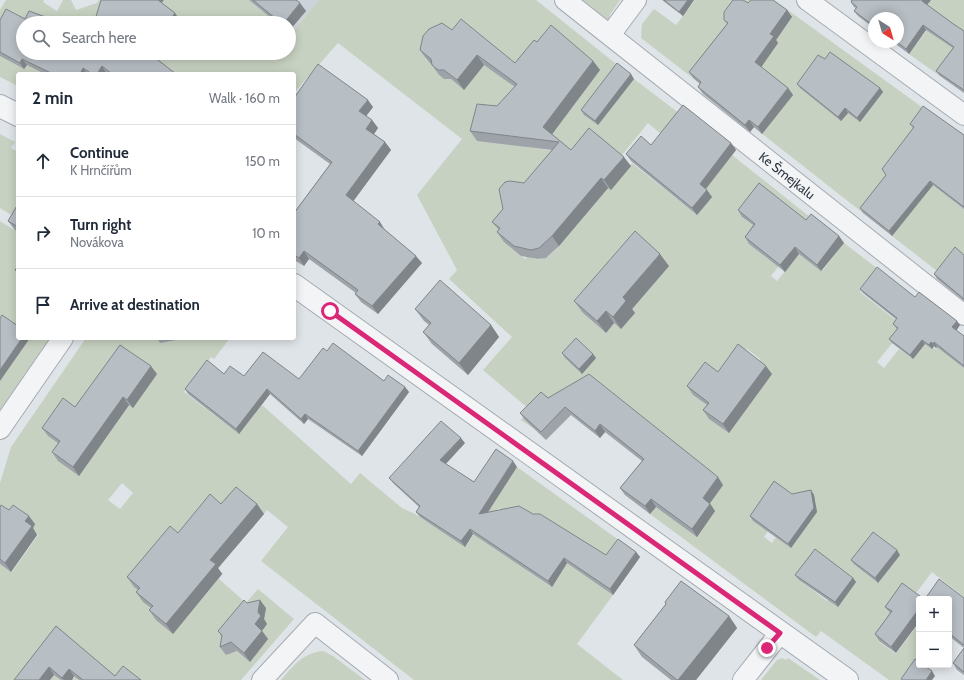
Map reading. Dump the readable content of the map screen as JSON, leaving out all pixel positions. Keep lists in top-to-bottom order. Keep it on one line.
{"streets":{"street":["Ke Šmejkalu"]},"north":"bottom right","page":{"search":"Search here","heading":["2 min","Walk · 160 m"],"list":[["Continue","K Hrnčířům","150 m"],["Turn right","Novákova","10 m"],"Arrive at destination"],"map_buttons":["+","−"]}}
